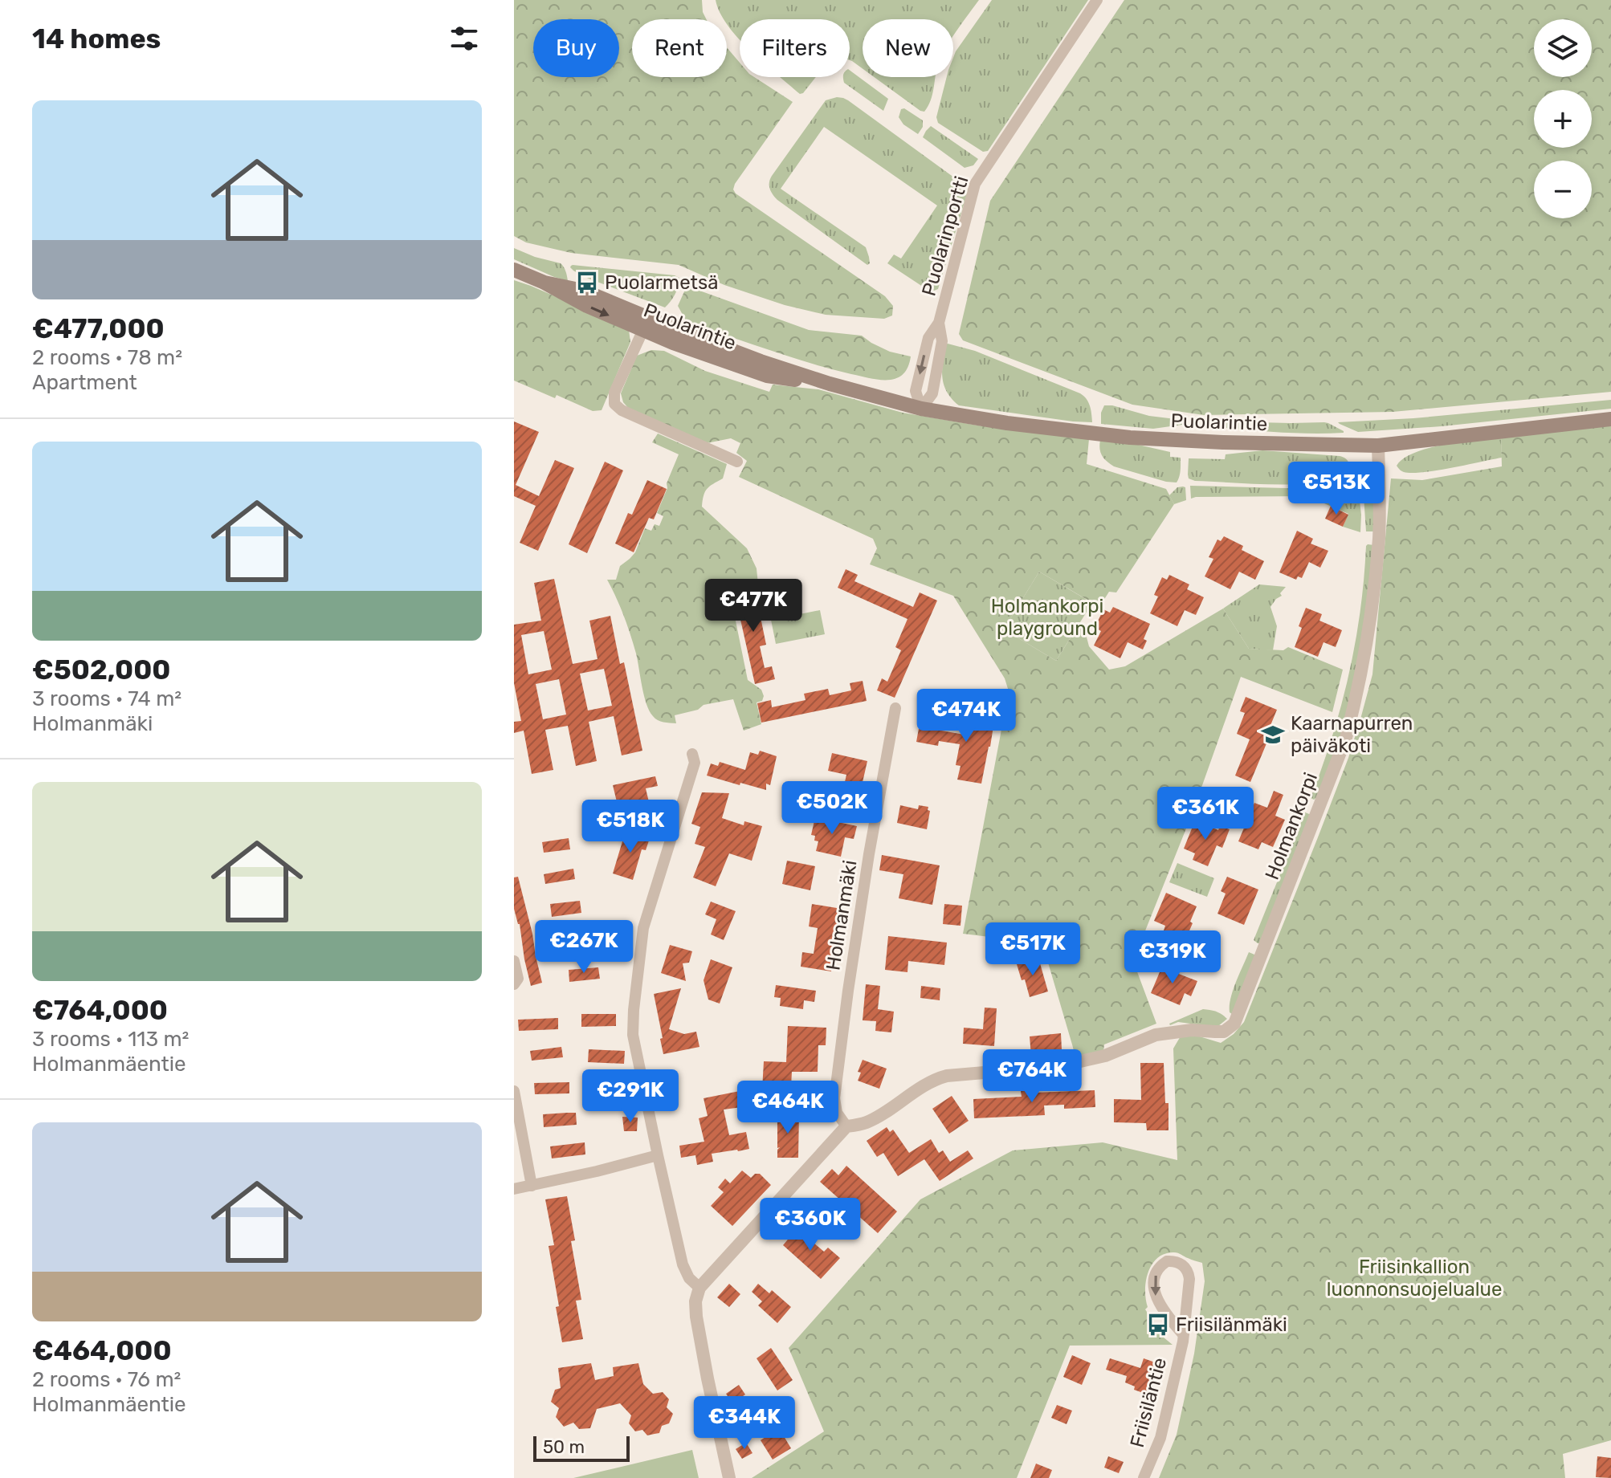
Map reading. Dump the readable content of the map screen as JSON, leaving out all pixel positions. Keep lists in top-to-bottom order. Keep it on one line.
{"streets":{"main road":["Puolarintie"],"street":["Puolarinportti","Holmankorpi","Holmanmäki","Friisiläntie"]},"crossings":[["Puolarinportti","Puolarintie"],["Puolarintie","Holmankorpi"],["Holmankorpi","Holmanmäki"]],"parks":["Holmankorpi playground","Friisinkallion luonnonsuojelualue"],"places":{"bus stop":["Puolarmetsä","Friisilänmäki"],"school or university":["Kaarnapurren päiväkoti"]},"scale_bar":"50 m","page":{"heading":"14 homes","map_buttons":["+","−"],"chip":["Buy","Rent","Filters","New"],"list":[{"name":"€477,000","note":"2 rooms · 78 m² · Apartment"},{"name":"€502,000","note":"3 rooms · 74 m² · Holmanmäki"},{"name":"€764,000","note":"3 rooms · 113 m² · Holmanmäentie"},{"name":"€464,000","note":"2 rooms · 76 m² · Holmanmäentie"}],"price":["€513K","€477K","€474K","€502K","€361K","€518K","€267K","€517K","€319K","€764K","€291K","€464K","€360K","€344K"],"scale":"50 m"}}
